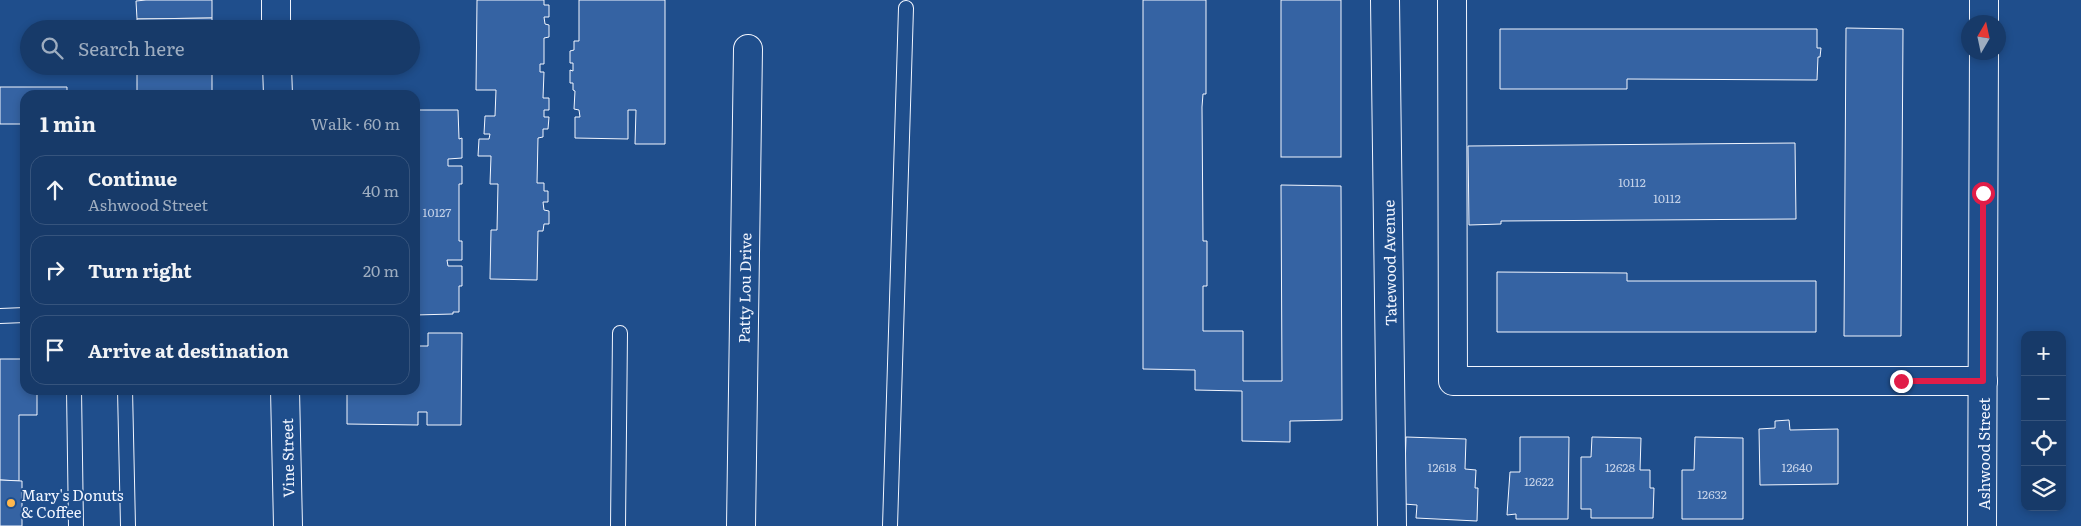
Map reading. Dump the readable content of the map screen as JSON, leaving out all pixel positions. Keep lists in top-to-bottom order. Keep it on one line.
{"streets":{"street":["Tatewood Avenue","Patty Lou Drive","Ashwood Street","Vine Street"]},"places":["Mary's Donuts & Coffee"],"house_numbers":["10112","10112","10127","12618","12628","12640","12622","12632"],"north":"top","page":{"search":"Search here","heading":["1 min","Walk · 60 m"],"list":[["Continue","Ashwood Street","40 m"],["Turn right","20 m"],"Arrive at destination"],"map_buttons":["+","−"]}}
